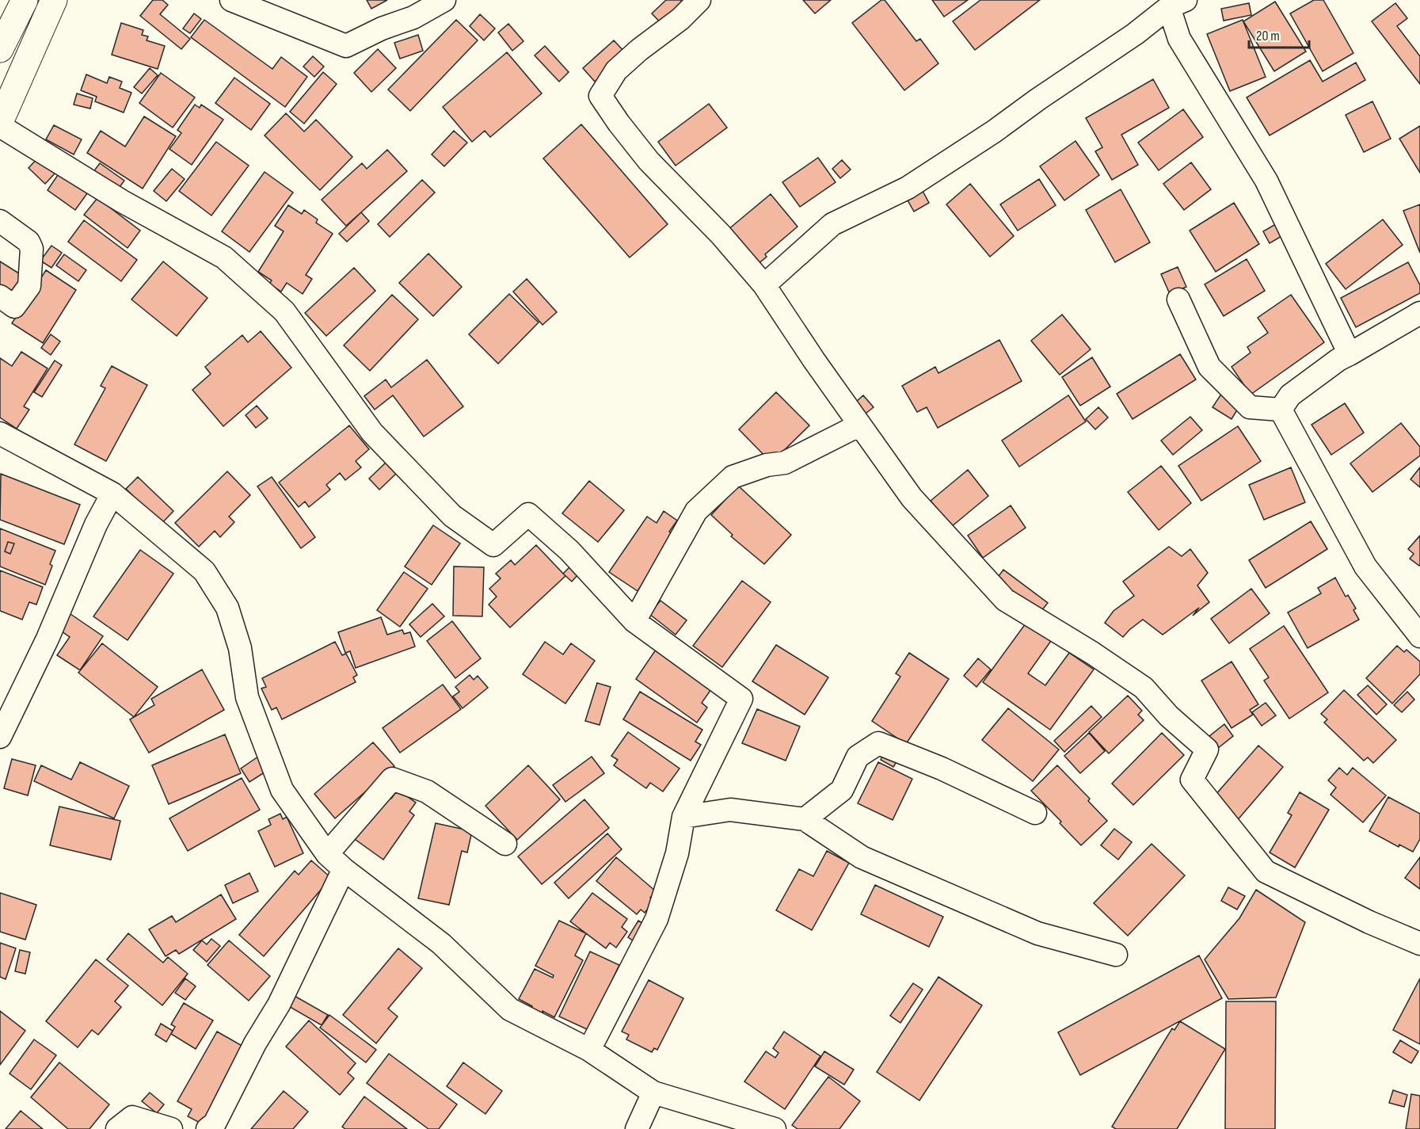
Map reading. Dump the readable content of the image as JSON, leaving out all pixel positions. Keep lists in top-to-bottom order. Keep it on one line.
{"scale_bar":"20 m"}
